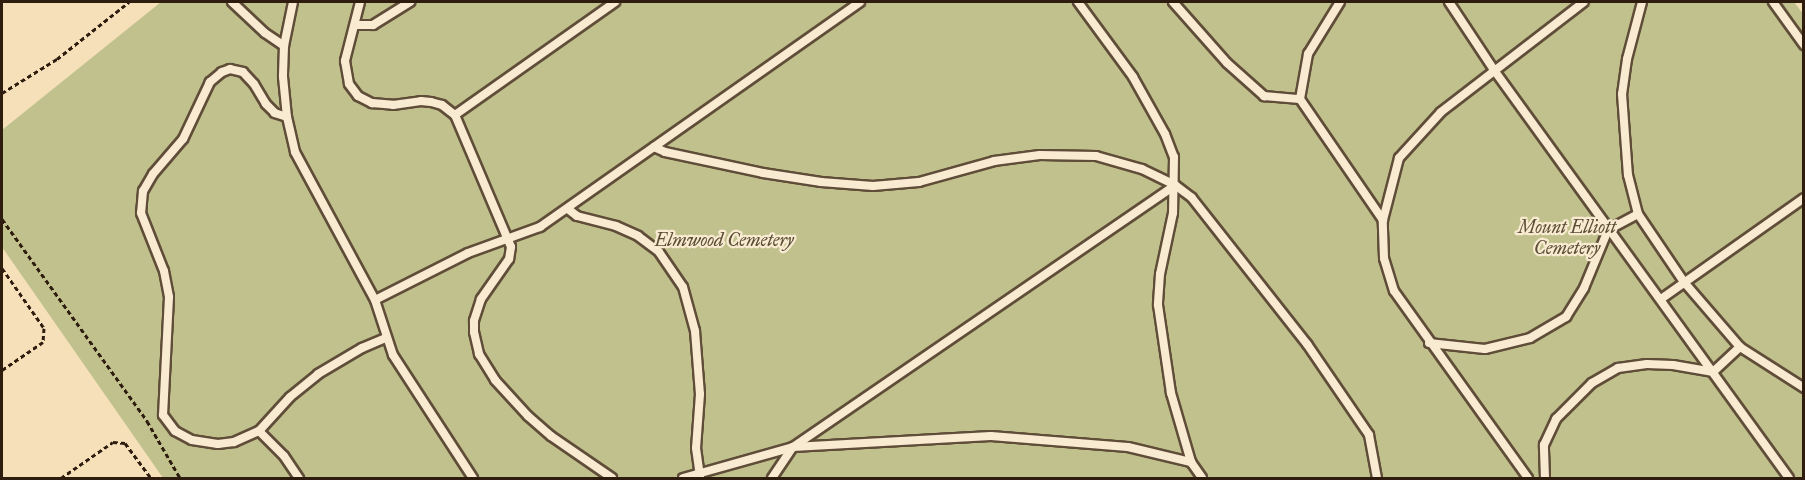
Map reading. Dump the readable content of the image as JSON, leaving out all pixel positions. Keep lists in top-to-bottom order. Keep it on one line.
{"parks":["Mount Elliott Cemetery","Elmwood Cemetery"]}
